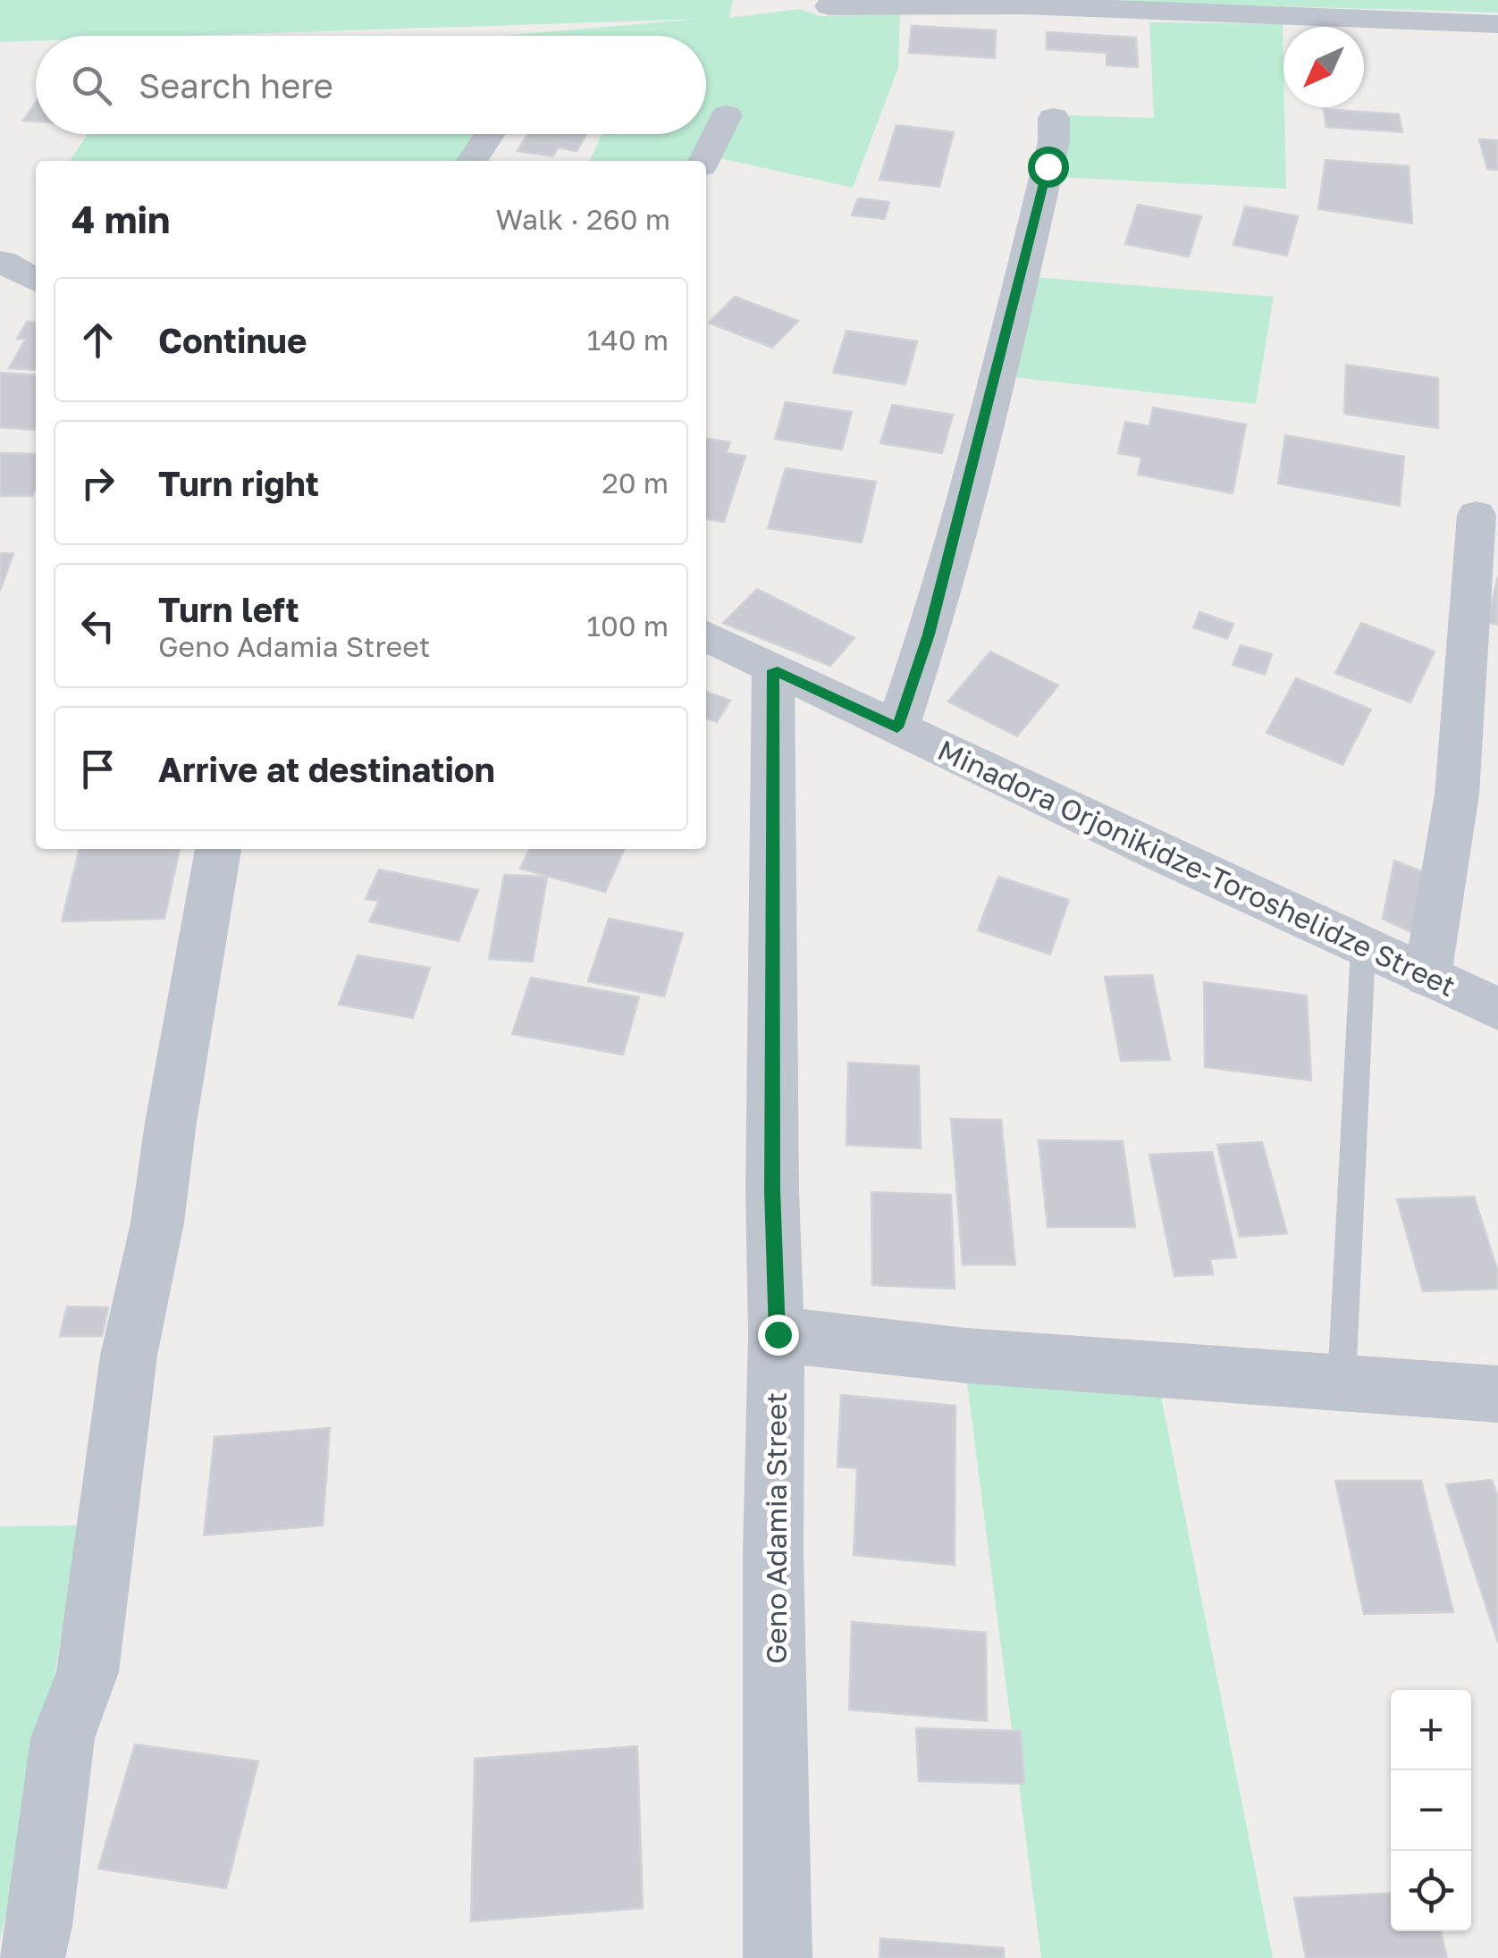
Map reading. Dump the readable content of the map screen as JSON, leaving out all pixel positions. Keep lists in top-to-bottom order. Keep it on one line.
{"streets":{"street":["Minadora Orjonikidze-Toroshelidze Street","Geno Adamia Street"]},"crossings":[["Minadora Orjonikidze-Toroshelidze Street","Geno Adamia Street"]],"north":"bottom left","page":{"search":"Search here","heading":["4 min","Walk · 260 m"],"list":[["Continue","140 m"],["Turn right","20 m"],["Turn left","Geno Adamia Street","100 m"],"Arrive at destination"],"map_buttons":["+","−"]}}
